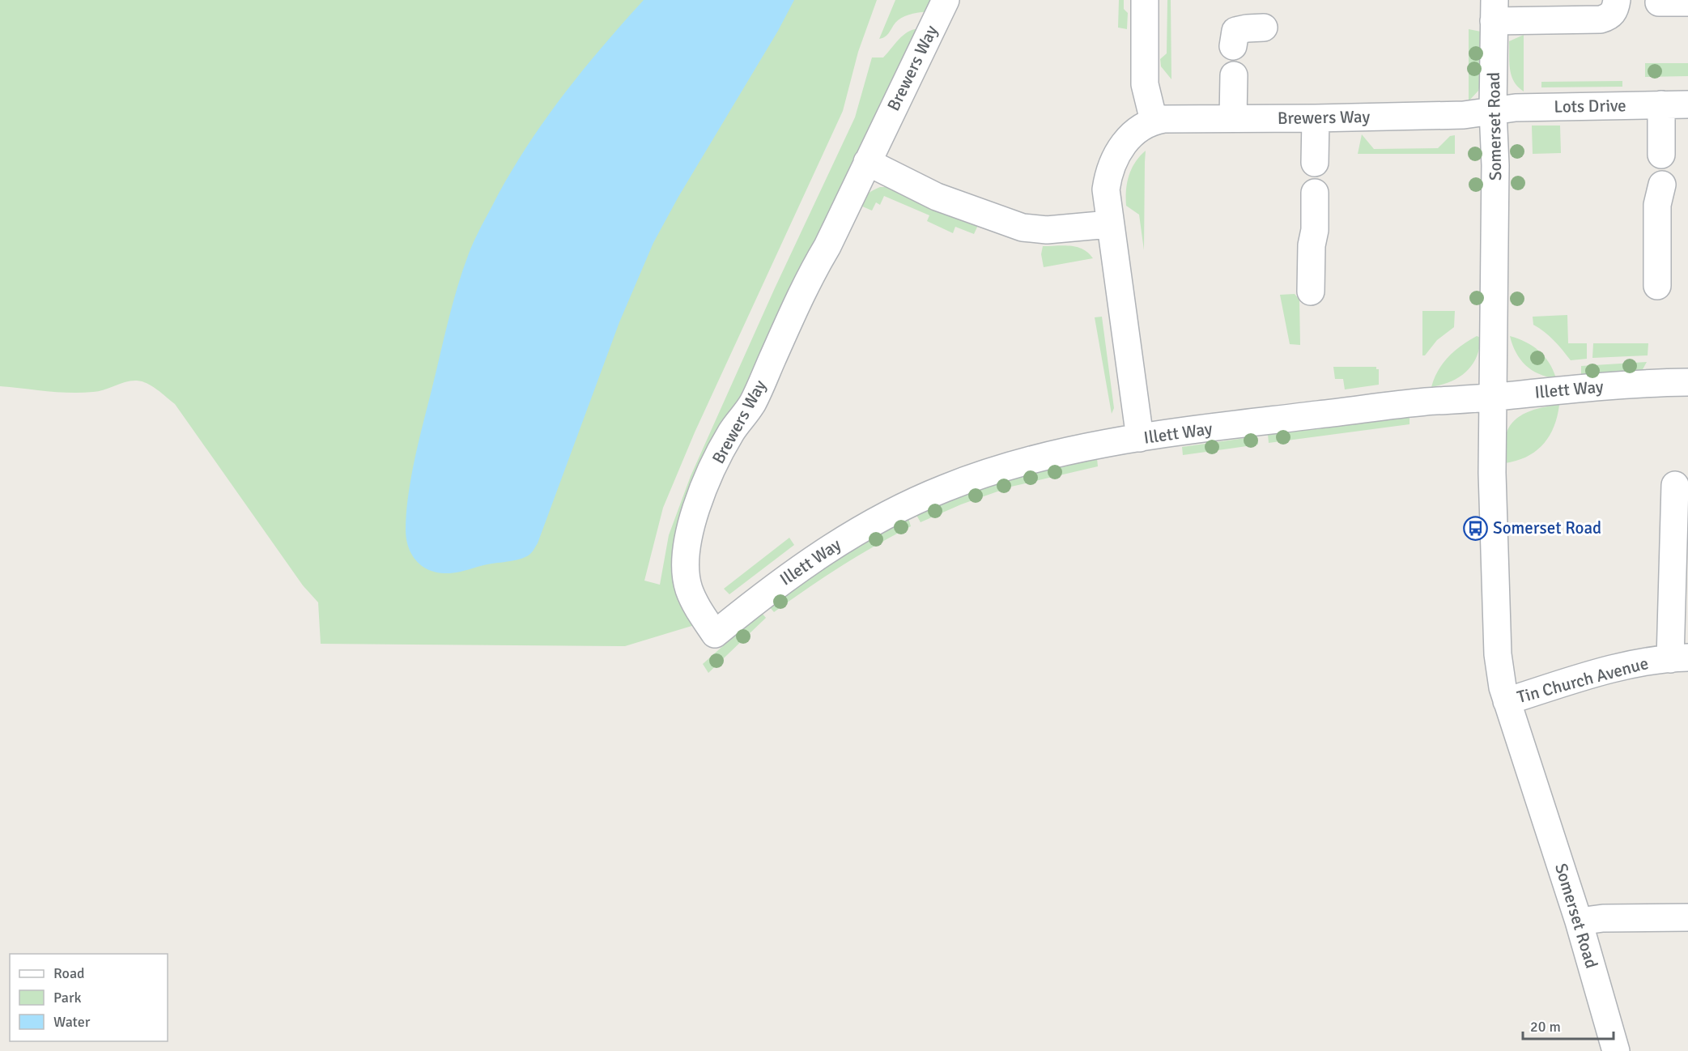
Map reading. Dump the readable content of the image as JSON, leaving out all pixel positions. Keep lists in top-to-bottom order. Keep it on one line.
{"streets":{"street":["Brewers Way","Lots Drive","Somerset Road","Illett Way","Tin Church Avenue"]},"crossings":[["Brewers Way","Lots Drive"],["Brewers Way","Somerset Road"],["Brewers Way","Illett Way"],["Lots Drive","Somerset Road"],["Somerset Road","Illett Way"],["Somerset Road","Tin Church Avenue"]],"places":{"bus stop":["Somerset Road"]},"legend":["Road","Park","Water"],"scale_bar":"20 m"}
